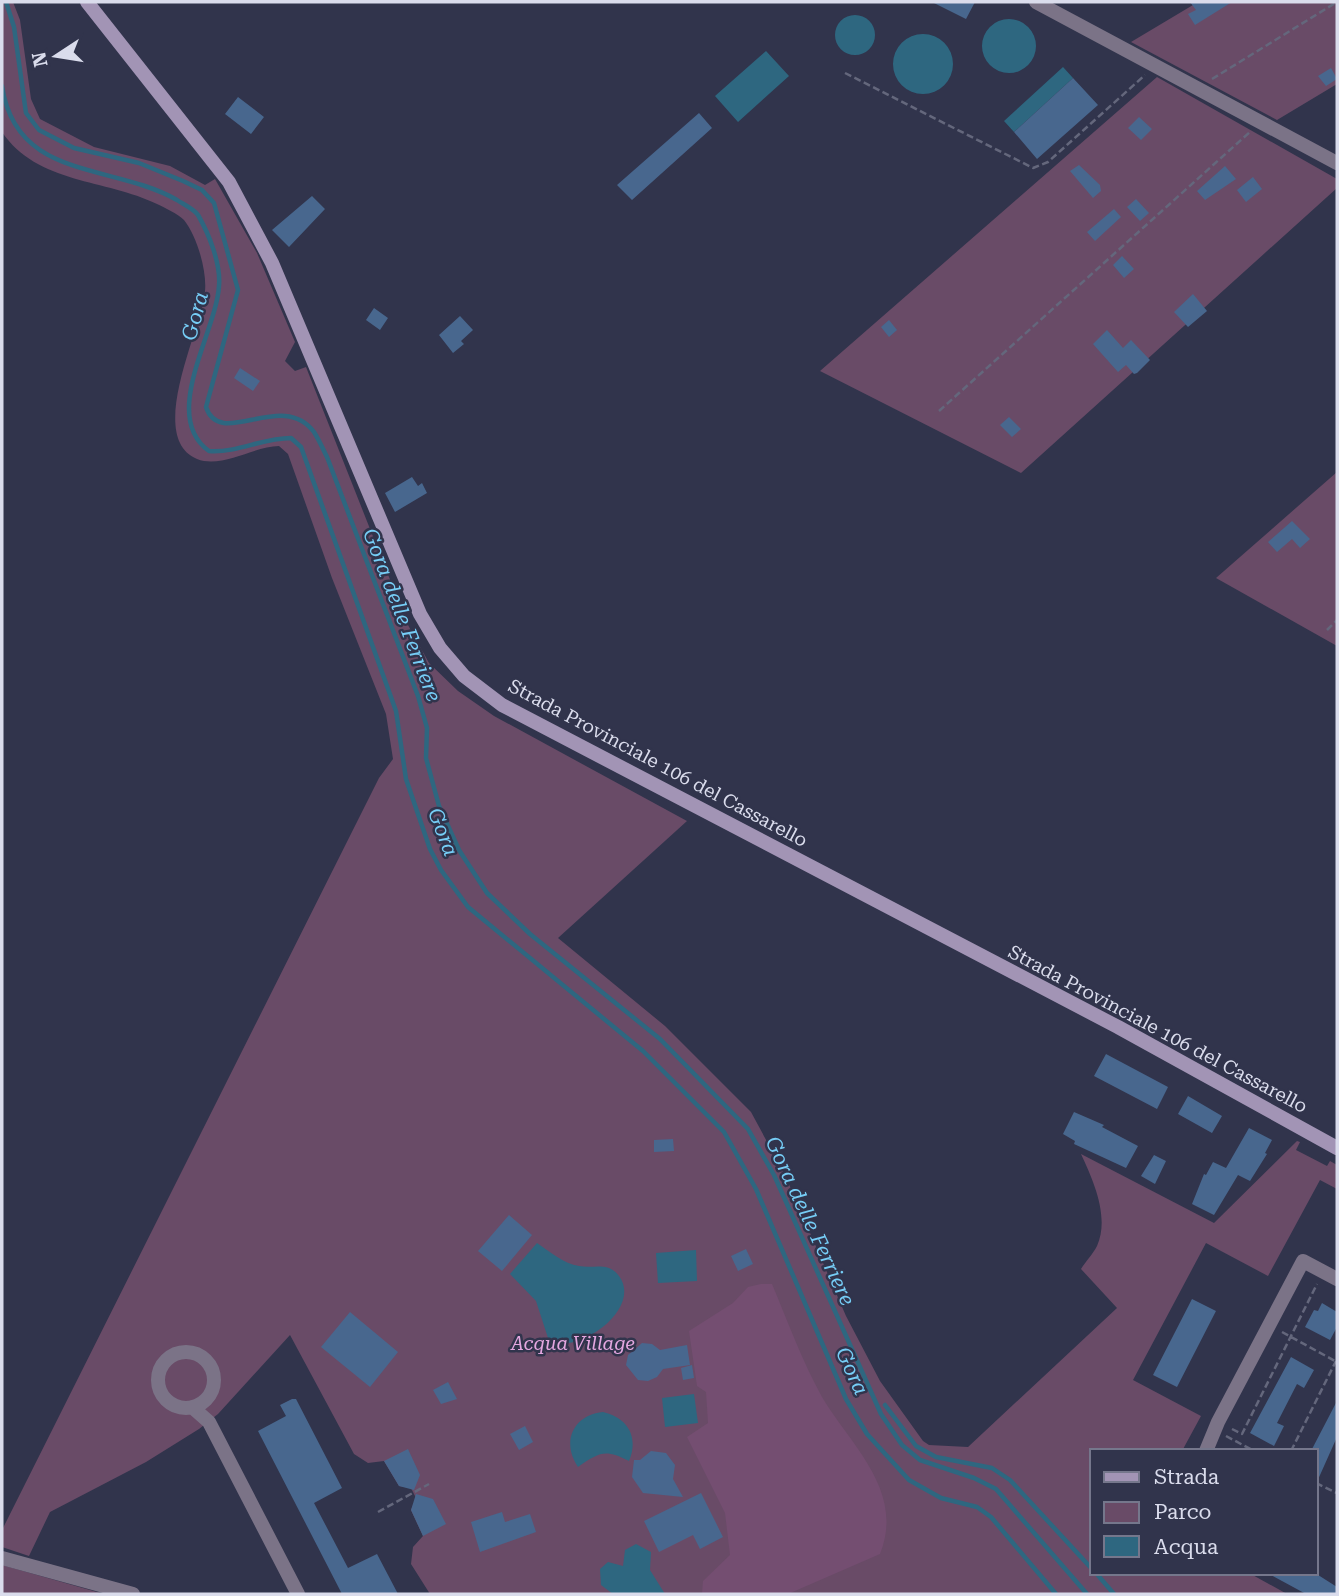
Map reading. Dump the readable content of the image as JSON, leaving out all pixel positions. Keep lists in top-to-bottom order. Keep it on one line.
{"streets":{"street":["Strada Provinciale 106 del Cassarello"]},"water":["Gora","Gora delle Ferriere"],"parks":["Acqua Village"],"legend":["Strada","Parco","Acqua"],"north":"left"}
